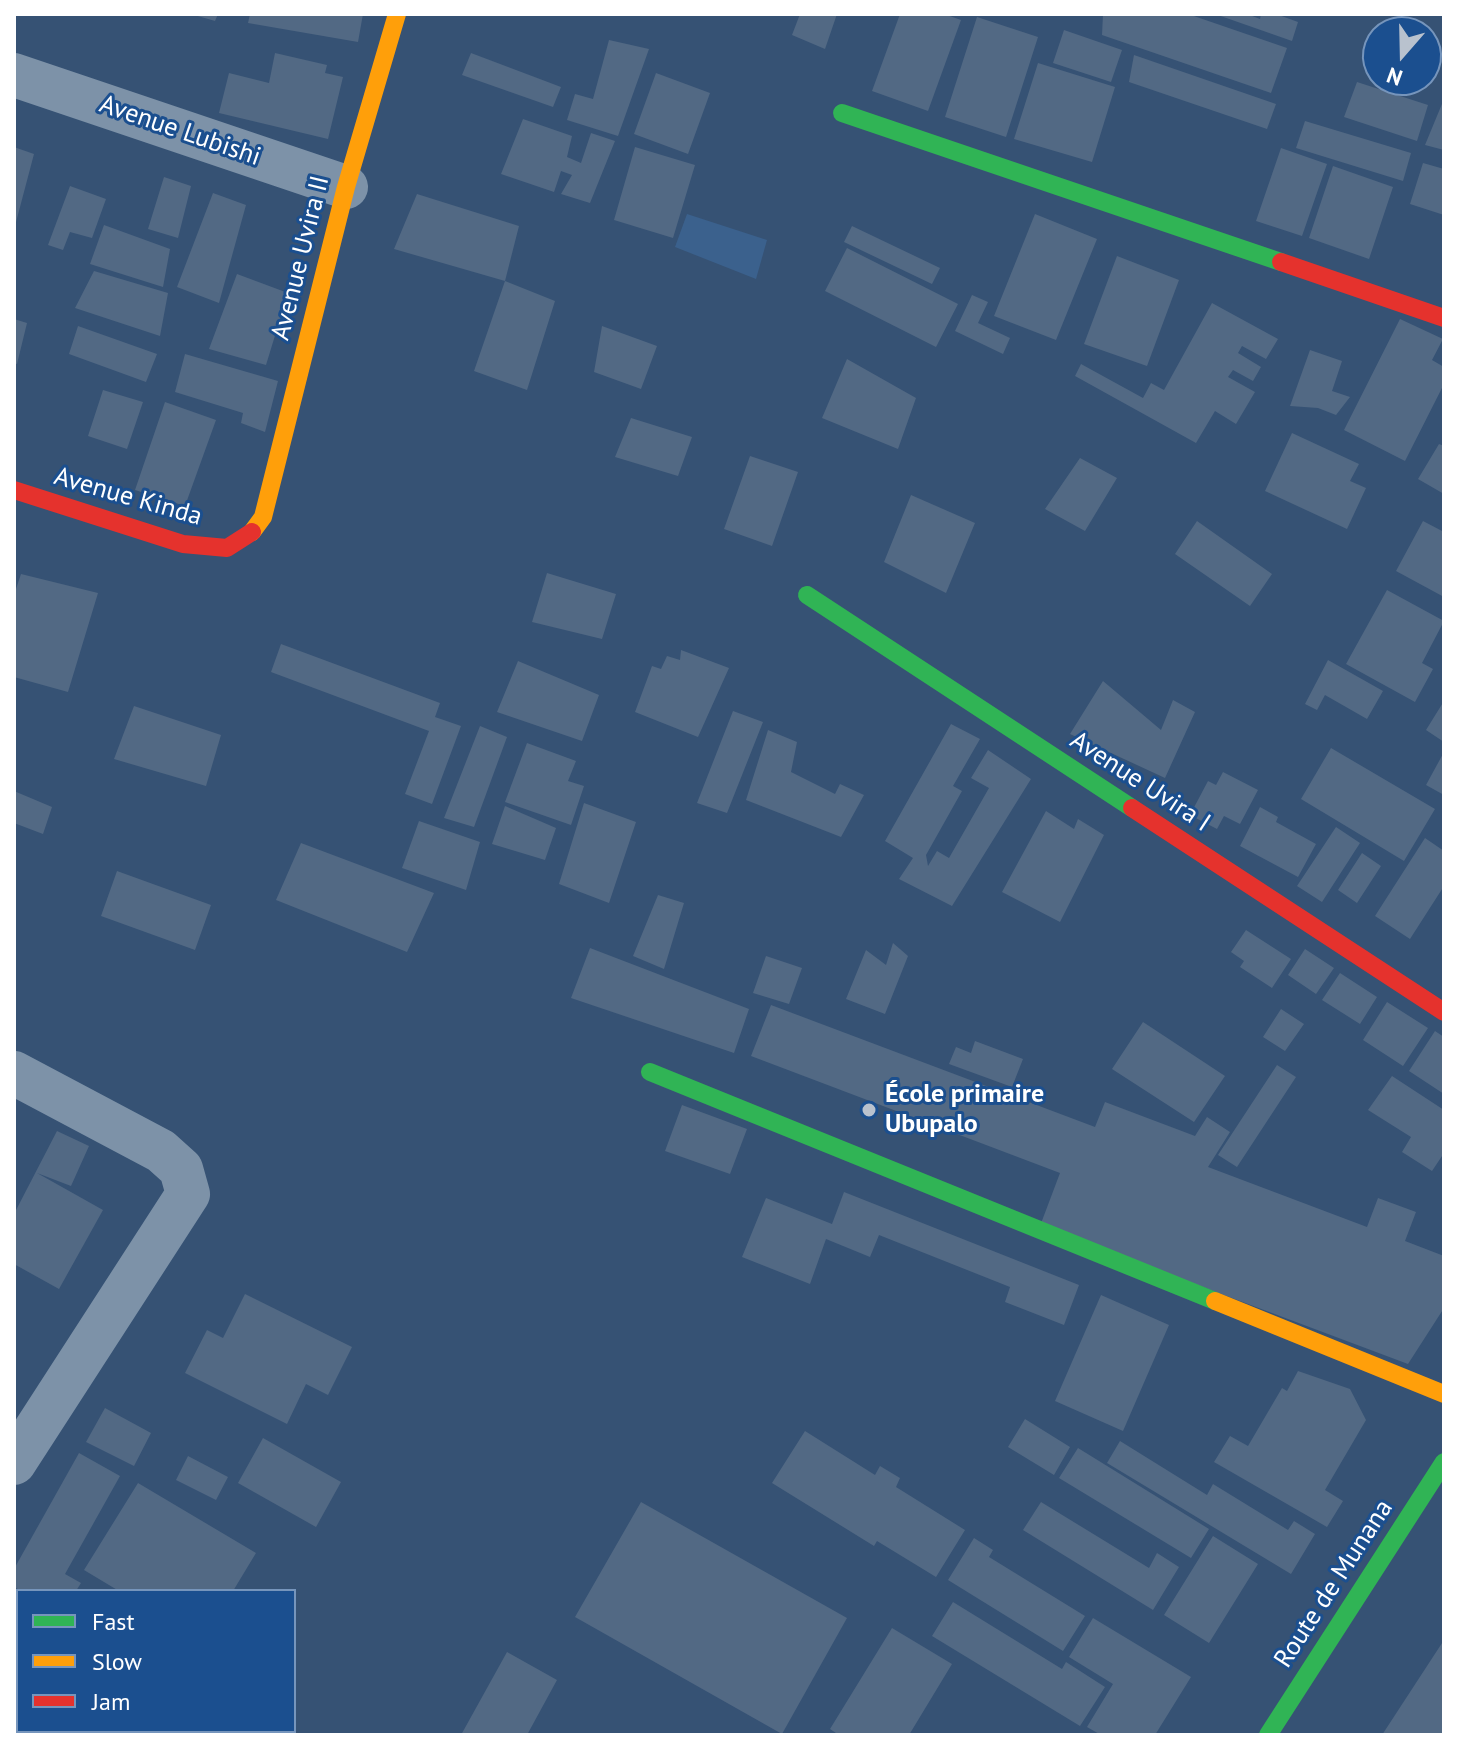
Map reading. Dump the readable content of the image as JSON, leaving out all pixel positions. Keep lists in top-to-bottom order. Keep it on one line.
{"streets":{"street":["Avenue Lubishi","Avenue Uvira II","Avenue Kinda","Avenue Uvira I","Route de Munana"]},"crossings":[["Avenue Lubishi","Avenue Uvira II"],["Avenue Uvira II","Avenue Kinda"]],"places":["École primaire Ubupalo"],"legend":["Fast","Slow","Jam"],"north":"bottom"}
